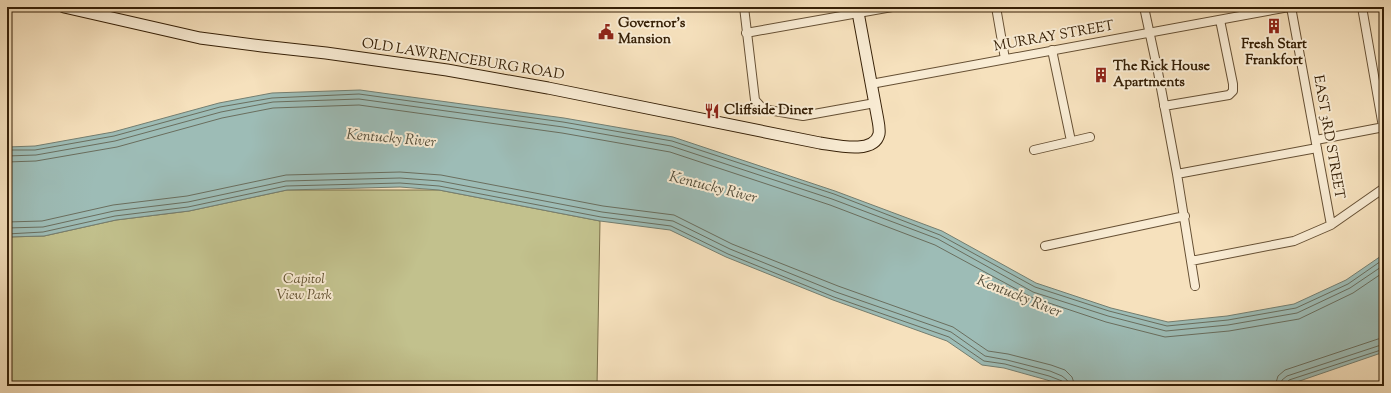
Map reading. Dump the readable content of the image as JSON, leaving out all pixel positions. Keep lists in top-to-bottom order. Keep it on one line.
{"streets":{"main road":["OLD LAWRENCEBURG ROAD"],"street":["MURRAY STREET","EAST 3RD STREET"]},"crossings":[["MURRAY STREET","EAST 3RD STREET"]],"water":["Kentucky River"],"parks":["Capitol View Park"],"places":{"building":["Fresh Start Frankfort","The Rick House Apartments"],"public building":["Governor's Mansion"],"restaurant":["Cliffside Diner"]}}
